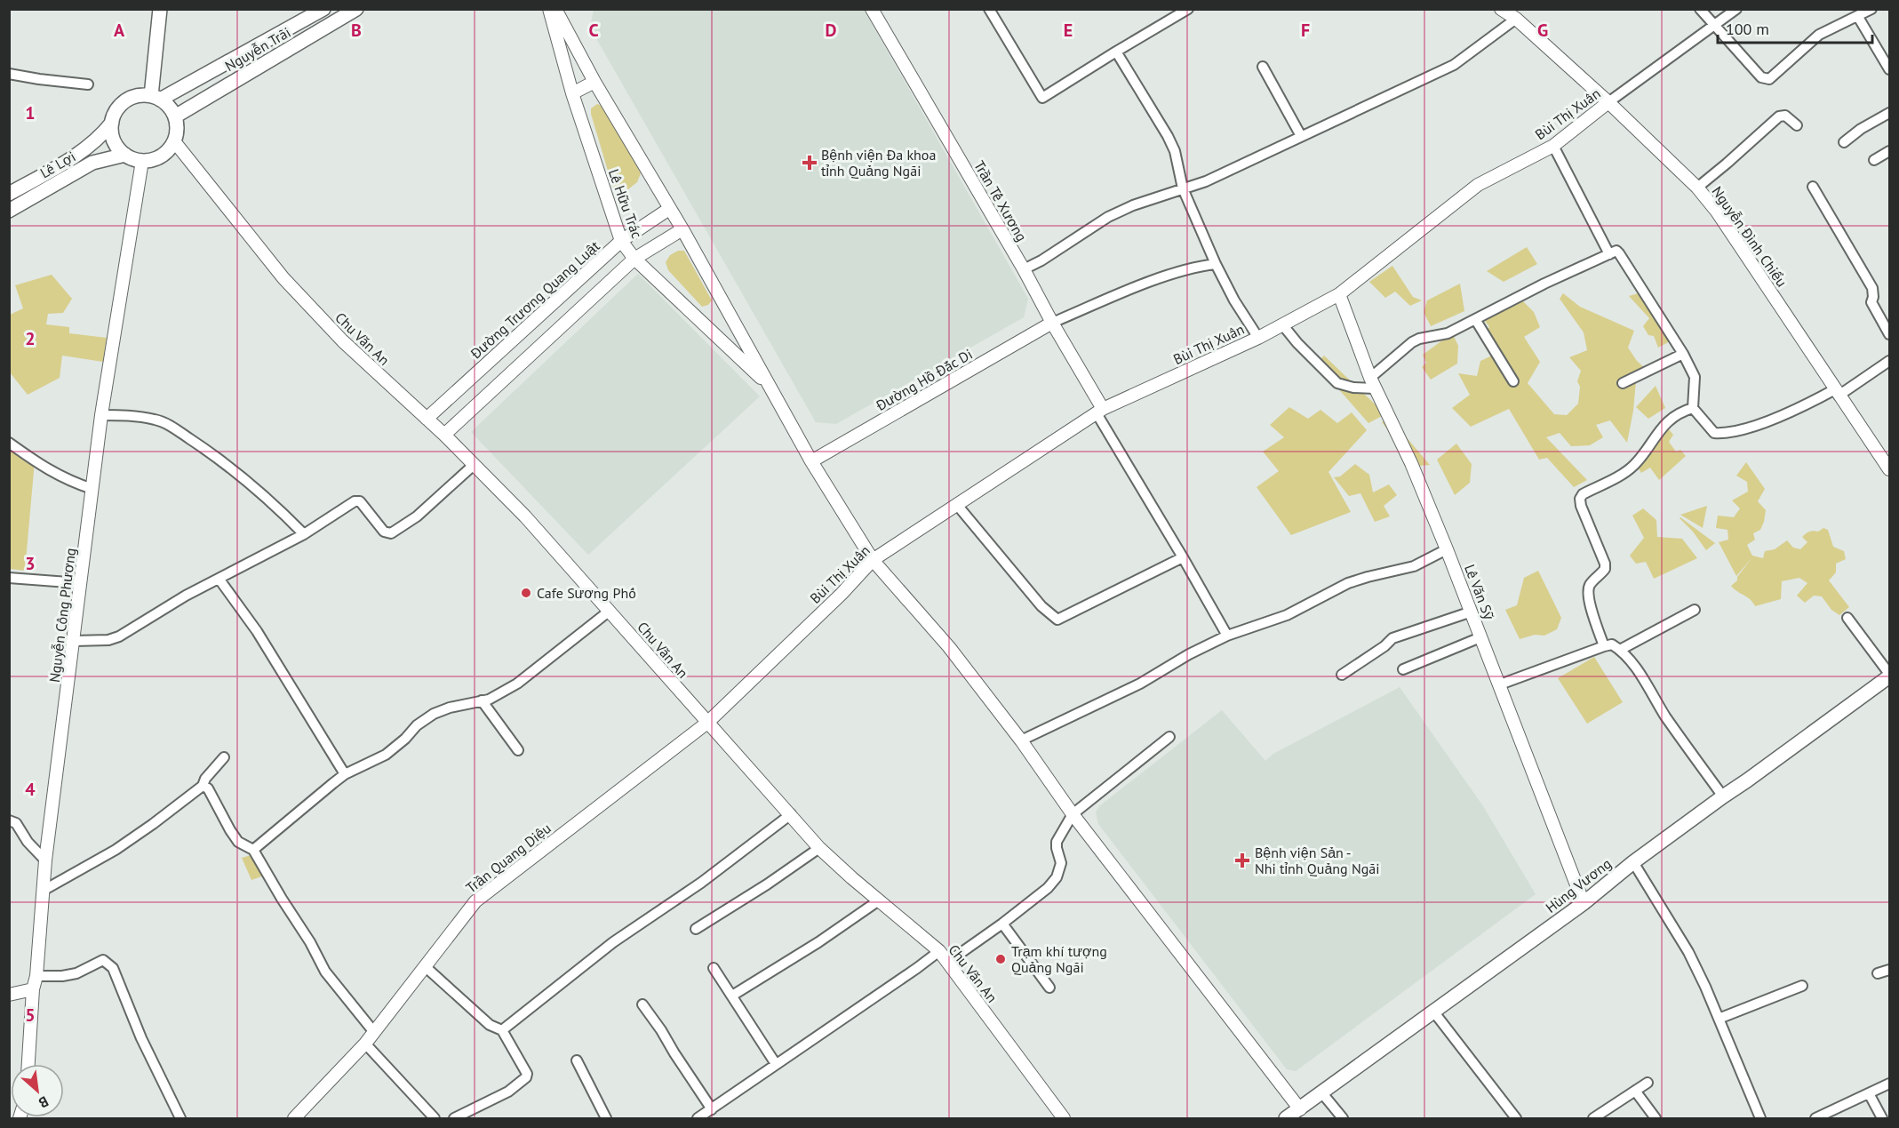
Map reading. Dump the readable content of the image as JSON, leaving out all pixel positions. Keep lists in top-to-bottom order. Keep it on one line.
{"streets":{"main road":["Nguyễn Trãi","Lê Lợi","Hùng Vương"],"street":["Bùi Thị Xuân","Trần Tế Xương","Lê Hữu Trác","Nguyễn Đình Chiểu","Đường Trương Quang Luật","Chu Văn An","Đường Hồ Đắc Di","Lê Văn Sỹ","Nguyễn Công Phương","Trần Quang Diệu"]},"crossings":[["Nguyễn Trãi","Lê Lợi"],["Nguyễn Trãi","Chu Văn An"],["Nguyễn Trãi","Nguyễn Công Phương"],["Bùi Thị Xuân","Trần Tế Xương"],["Bùi Thị Xuân","Lê Hữu Trác"],["Bùi Thị Xuân","Nguyễn Đình Chiểu"],["Bùi Thị Xuân","Chu Văn An"],["Bùi Thị Xuân","Lê Văn Sỹ"],["Bùi Thị Xuân","Trần Quang Diệu"],["Lê Lợi","Chu Văn An"],["Lê Lợi","Nguyễn Công Phương"],["Trần Tế Xương","Đường Hồ Đắc Di"],["Lê Hữu Trác","Đường Trương Quang Luật"],["Lê Hữu Trác","Đường Hồ Đắc Di"],["Lê Hữu Trác","Hùng Vương"],["Đường Trương Quang Luật","Chu Văn An"],["Chu Văn An","Nguyễn Công Phương"],["Chu Văn An","Trần Quang Diệu"],["Lê Văn Sỹ","Hùng Vương"]],"places":{"health":["Bệnh viện Đa khoa tỉnh Quảng Ngãi","Bệnh viện Sản - Nhi tỉnh Quảng Ngãi"],"other":["Cafe Sương Phố","Trạm khí tượng Quảng Ngãi"]},"scale_bar":"100 m","north":"bottom right","grid":{"columns":["A","B","C","D","E","F","G"],"rows":["1","2","3","4","5"]}}
